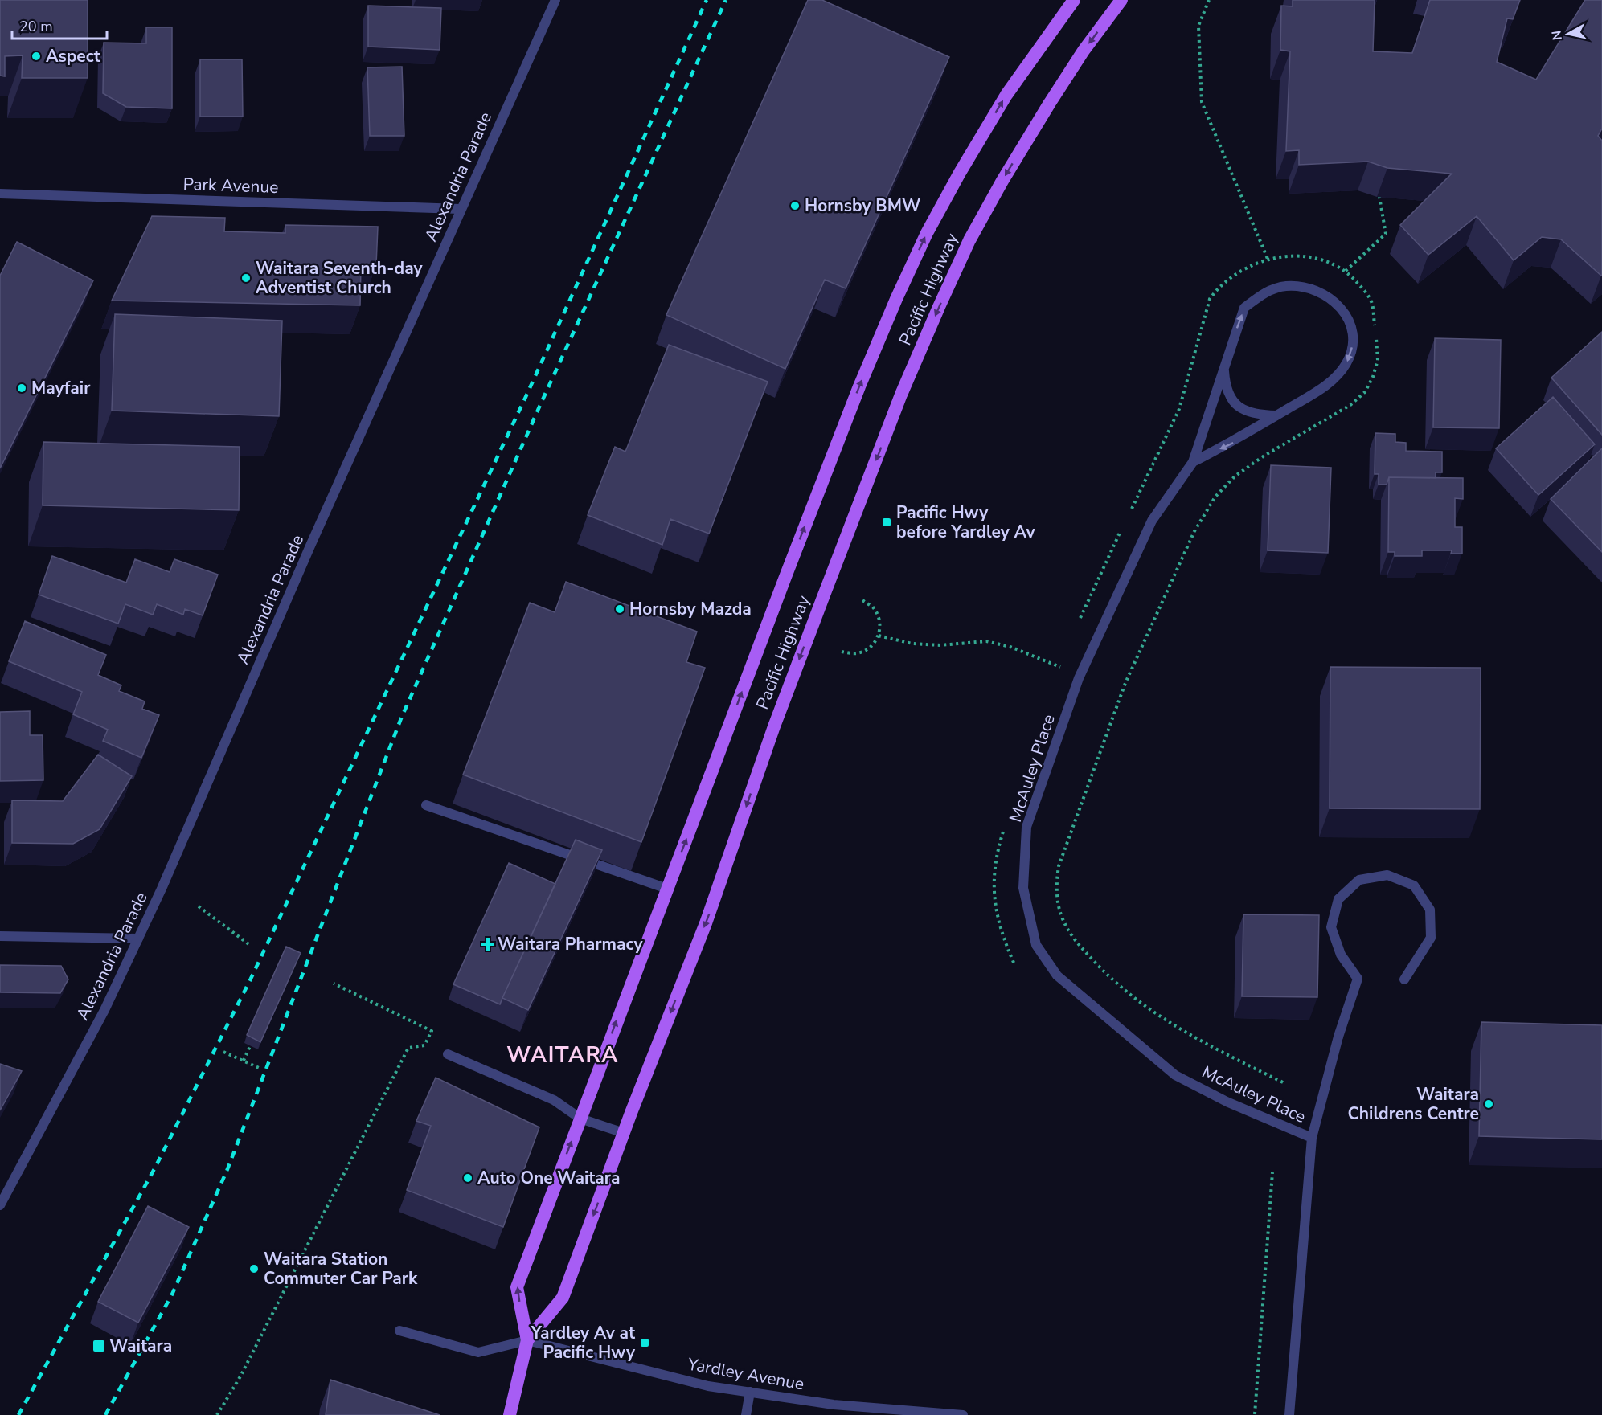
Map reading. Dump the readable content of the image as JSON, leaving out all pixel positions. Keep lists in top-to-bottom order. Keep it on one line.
{"streets":{"main road":["Pacific Highway"],"street":["Alexandria Parade","Park Avenue","McAuley Place","Yardley Avenue"]},"crossings":[["Alexandria Parade","Park Avenue"],["Pacific Highway","Yardley Avenue"]],"districts":["WAITARA"],"places":{"other":["Aspect","Hornsby BMW","Waitara Seventh-day Adventist Church","Mayfair","Hornsby Mazda","Waitara Childrens Centre","Auto One Waitara","Waitara Station Commuter Car Park"],"transit":["Pacific Hwy before Yardley Av","Yardley Av at Pacific Hwy","Waitara"],"health":["Waitara Pharmacy"]},"scale_bar":"20 m","north":"left"}
